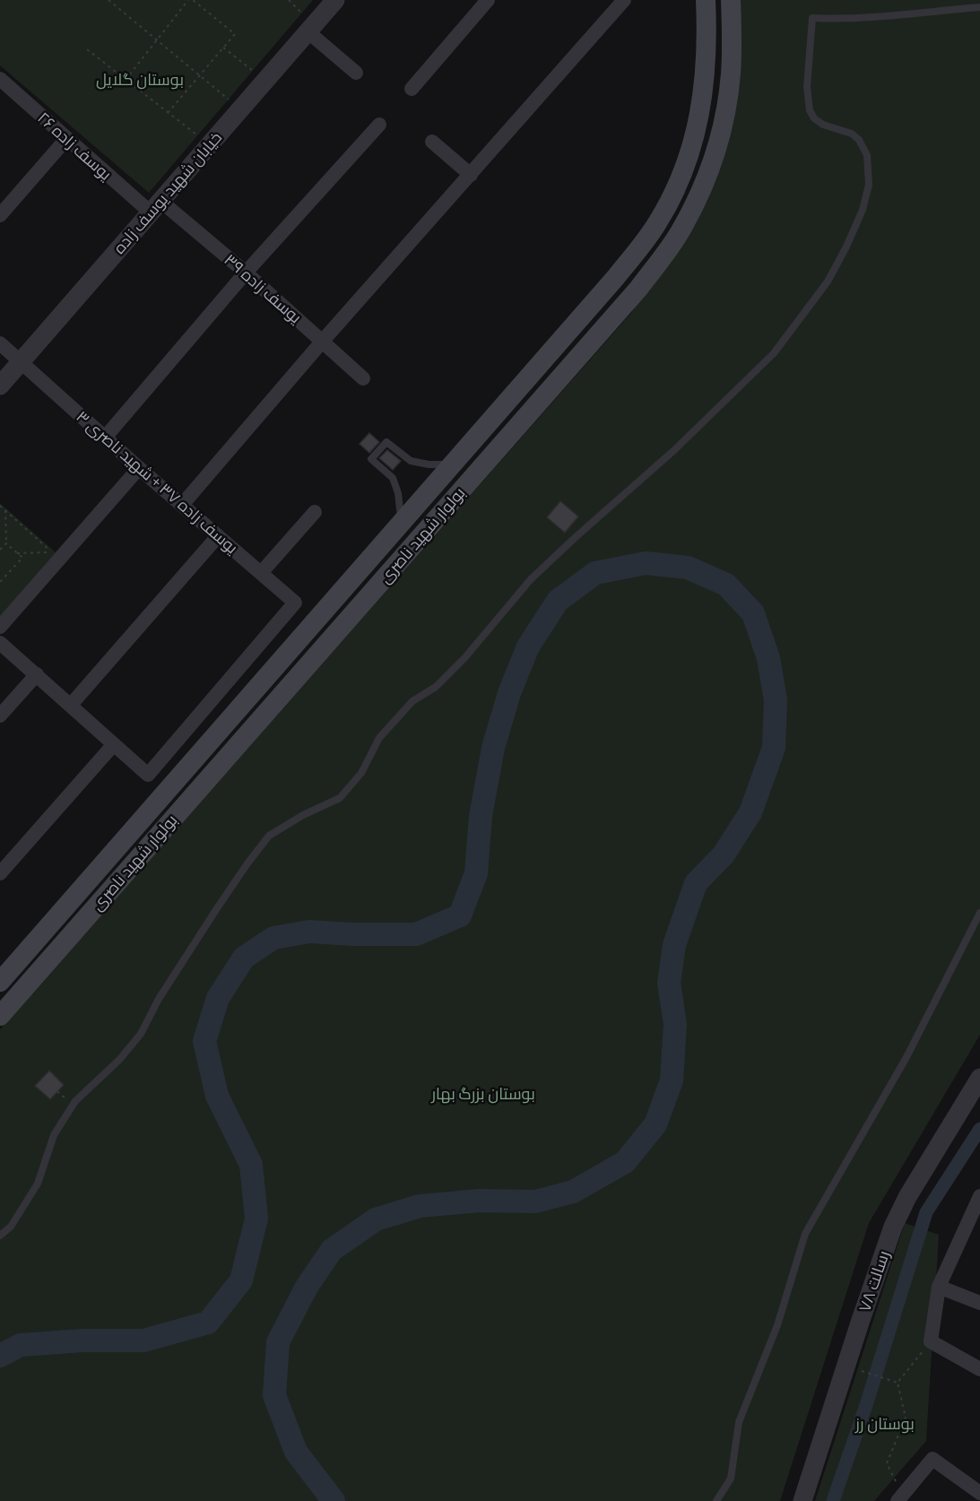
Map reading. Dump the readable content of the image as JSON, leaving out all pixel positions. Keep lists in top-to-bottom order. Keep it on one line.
{"streets":{"main road":["بولوار شهید ناصری"],"street":["یوسف زاده ۲۶","خیابان شهید یوسف زاده","یوسف زاده ۳۹","یوسف زاده ۳۷ + شهید ناصری ۳","رسالت ۷۸"]},"crossings":[["یوسف زاده ۲۶","خیابان شهید یوسف زاده"],["یوسف زاده ۲۶","یوسف زاده ۳۹"],["خیابان شهید یوسف زاده","یوسف زاده ۳۹"],["خیابان شهید یوسف زاده","یوسف زاده ۳۷ + شهید ناصری ۳"]],"parks":["بوستان گلایل","بوستان بزرگ بهار","بوستان رز"]}
